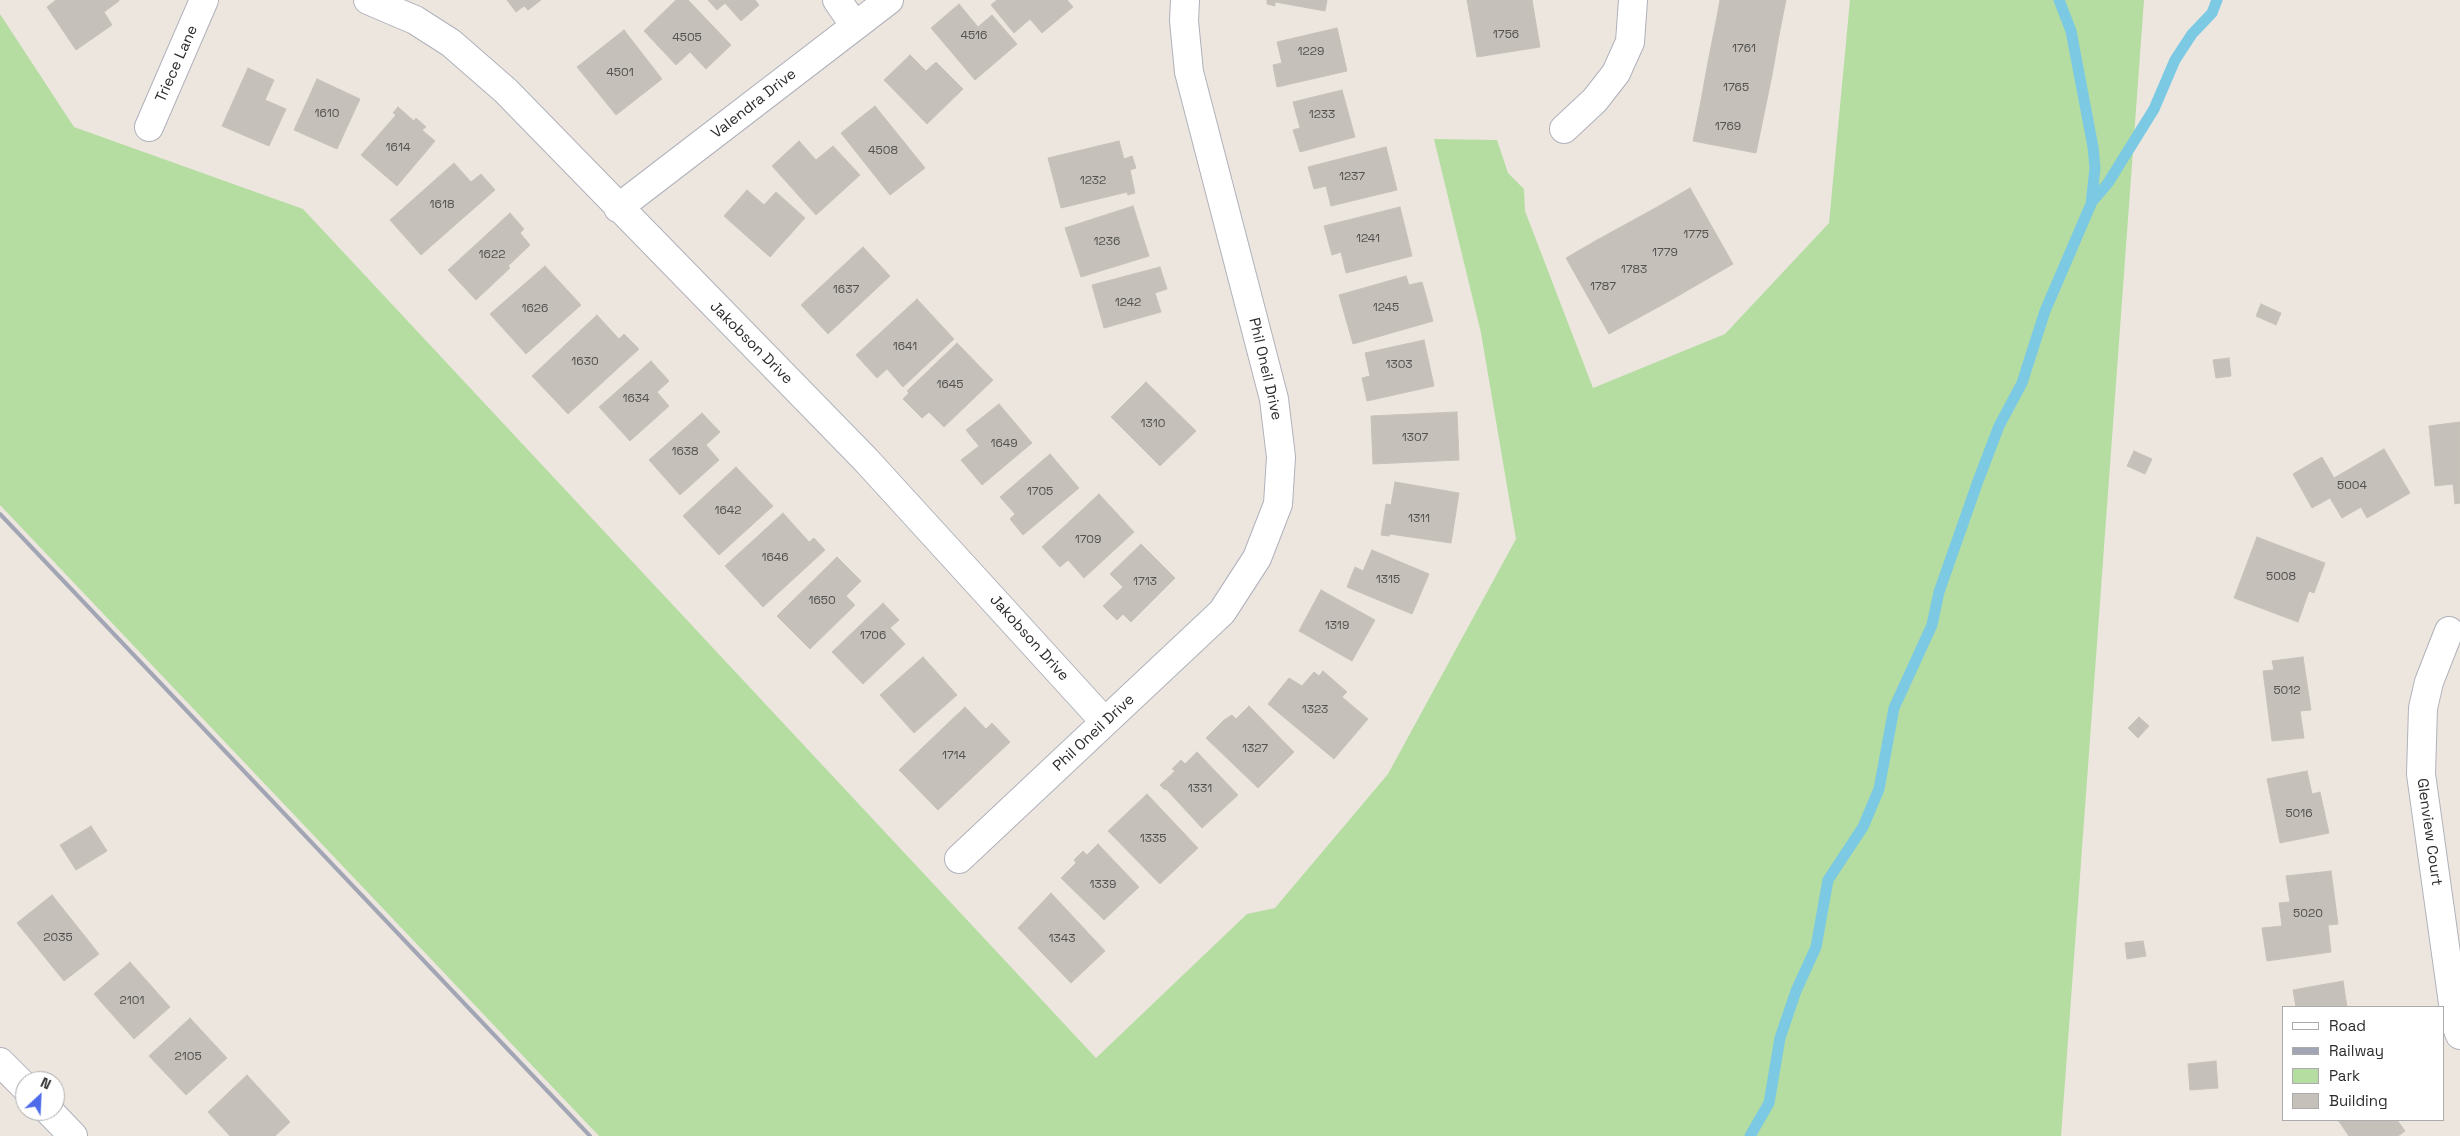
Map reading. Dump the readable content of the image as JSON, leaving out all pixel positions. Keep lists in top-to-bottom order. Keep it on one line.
{"streets":{"street":["Triece Lane","Valendra Drive","Jakobson Drive","Phil Oneil Drive","Glenview Court"]},"crossings":[["Valendra Drive","Jakobson Drive"],["Jakobson Drive","Phil Oneil Drive"]],"house_numbers":["1756","4516","4505","1761","1229","4501","1765","1610","1233","1769","1614","4508","1237","1232","1618","1775","1241","1236","1779","1622","1783","1787","1637","1242","1245","1626","1641","1630","1303","1645","1634","1310","1307","1649","1638","5004","1705","1642","1311","1709","1646","5008","1315","1713","1650","1319","1706","5012","1323","1327","1714","1331","5016","1335","1339","5020","2035","1343","2101","2105"],"legend":["Road","Railway","Park","Building"],"north":"top right"}
